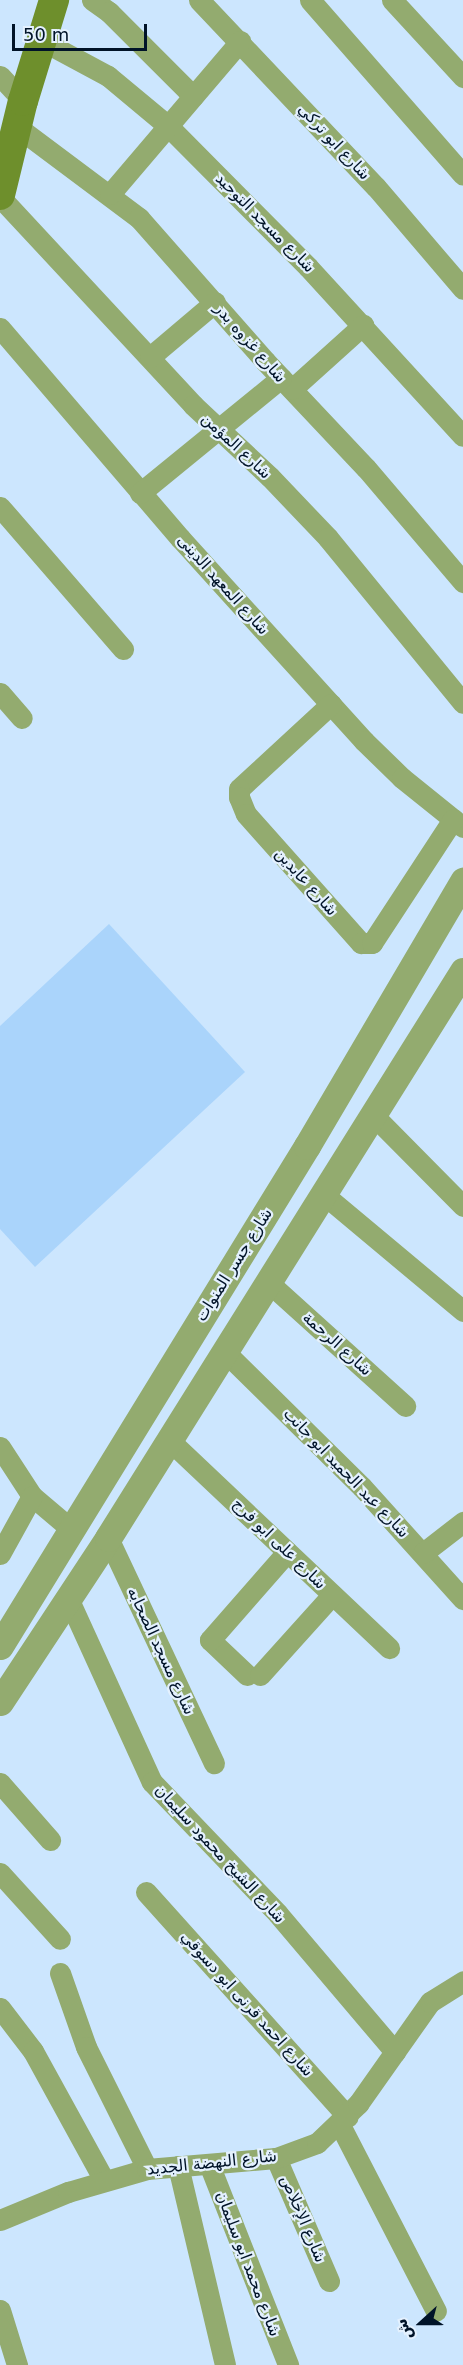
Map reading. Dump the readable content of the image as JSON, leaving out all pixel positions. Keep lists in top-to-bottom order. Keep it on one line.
{"streets":{"street":["شارع ابو تركي","شارع مسجد التوحيد","شارع غزوه بدر","شارع المؤمن","شارع المعهد الدينى","شارع عابدين","شارع جسر المنوات","شارع الرحمة","شارع عبد الحميد ابو جانب","شارع على ابو فرج","شارع مسجد الصحابه","شارع الشيخ محمود سليمان","شارع احمد قرنى ابو دسوقي","شارع النهضة الجديد","شارع الإخلاص","شارع محمد ابو سليمان"]},"crossings":[["شارع المعهد الدينى","شارع عابدين"],["شارع الشيخ محمود سليمان","شارع النهضة الجديد"],["شارع احمد قرنى ابو دسوقي","شارع النهضة الجديد"],["شارع النهضة الجديد","شارع الإخلاص"],["شارع النهضة الجديد","شارع محمد ابو سليمان"]],"scale_bar":"50 m","north":"left"}
